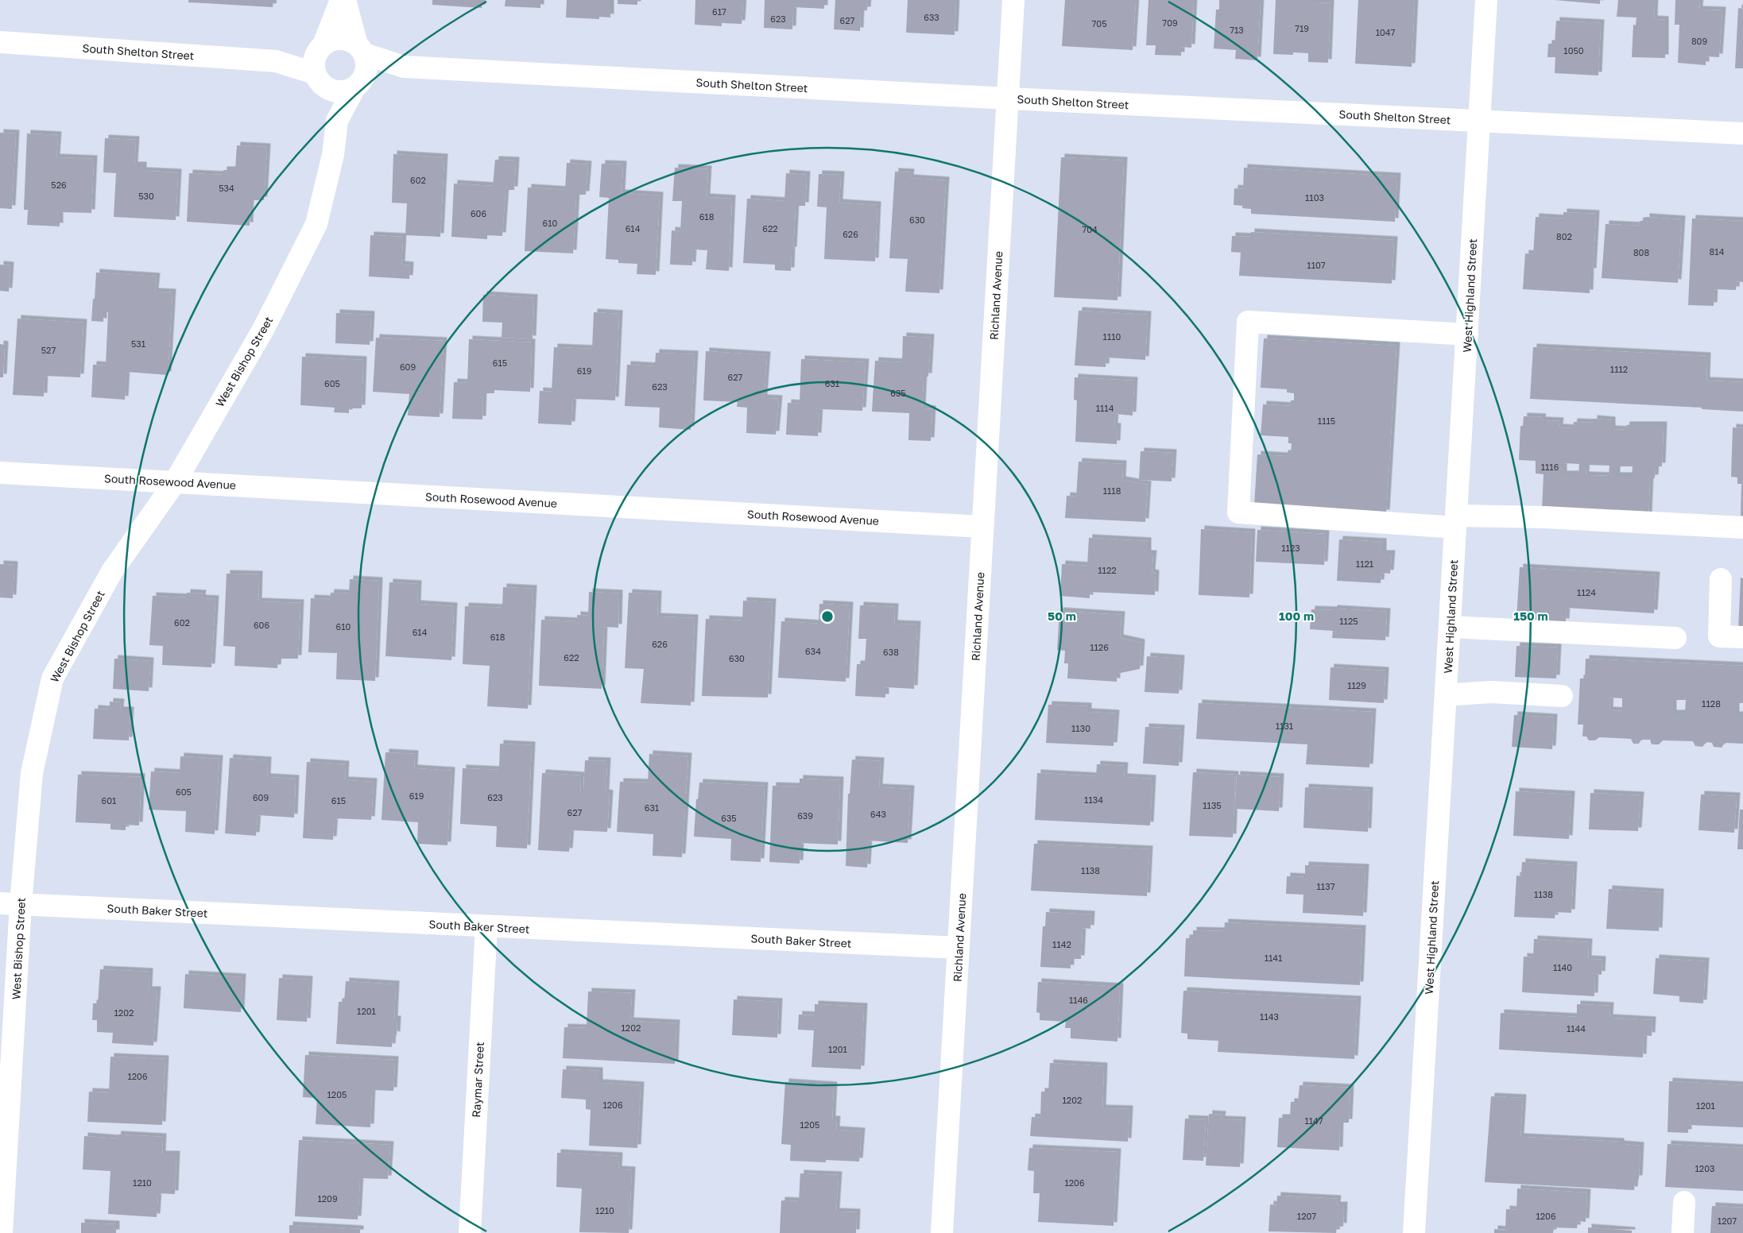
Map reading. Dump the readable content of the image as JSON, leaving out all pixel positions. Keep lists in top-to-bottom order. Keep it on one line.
{"streets":{"street":["South Shelton Street","Richland Avenue","West Highland Street","West Bishop Street","South Rosewood Avenue","South Baker Street","Raymar Street"]},"crossings":[["South Shelton Street","Richland Avenue"],["South Shelton Street","West Highland Street"],["South Shelton Street","West Bishop Street"],["Richland Avenue","South Rosewood Avenue"],["Richland Avenue","South Baker Street"],["West Bishop Street","South Rosewood Avenue"],["West Bishop Street","South Baker Street"],["South Baker Street","Raymar Street"]],"house_numbers":["617","633","623","627","709","705","719","713","1047","809","1050","602","526","534","530","1103","606","618","630","610","614","622","704","626","802","814","808","1107","1110","531","527","615","609","1112","619","627","605","631","623","635","1114","1115","1116","1118","1123","1121","1122","1124","1125","602","606","610","614","618","626","1126","634","638","622","630","1129","1128","1131","1130","605","619","609","623","1134","601","615","1135","631","627","643","639","635","1138","1137","1138","1142","1141","1140","1146","1201","1202","1143","1202","1144","1201","1206","1205","1202","1206","1201","1147","1205","1203","1210","1206","1209","1210","1207","1206","1207"],"rings":["50 m","100 m","150 m"]}
